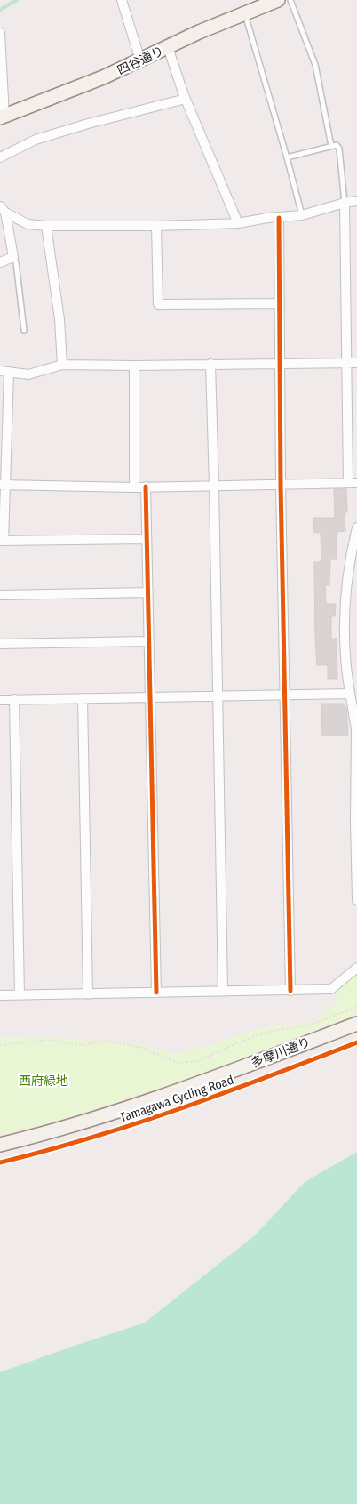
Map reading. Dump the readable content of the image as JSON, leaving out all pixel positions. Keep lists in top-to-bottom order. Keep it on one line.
{"streets":{"street":["四谷通り","多摩川通り"],"cycle path":["Tamagawa Cycling Road"]},"parks":["西府緑地"]}
